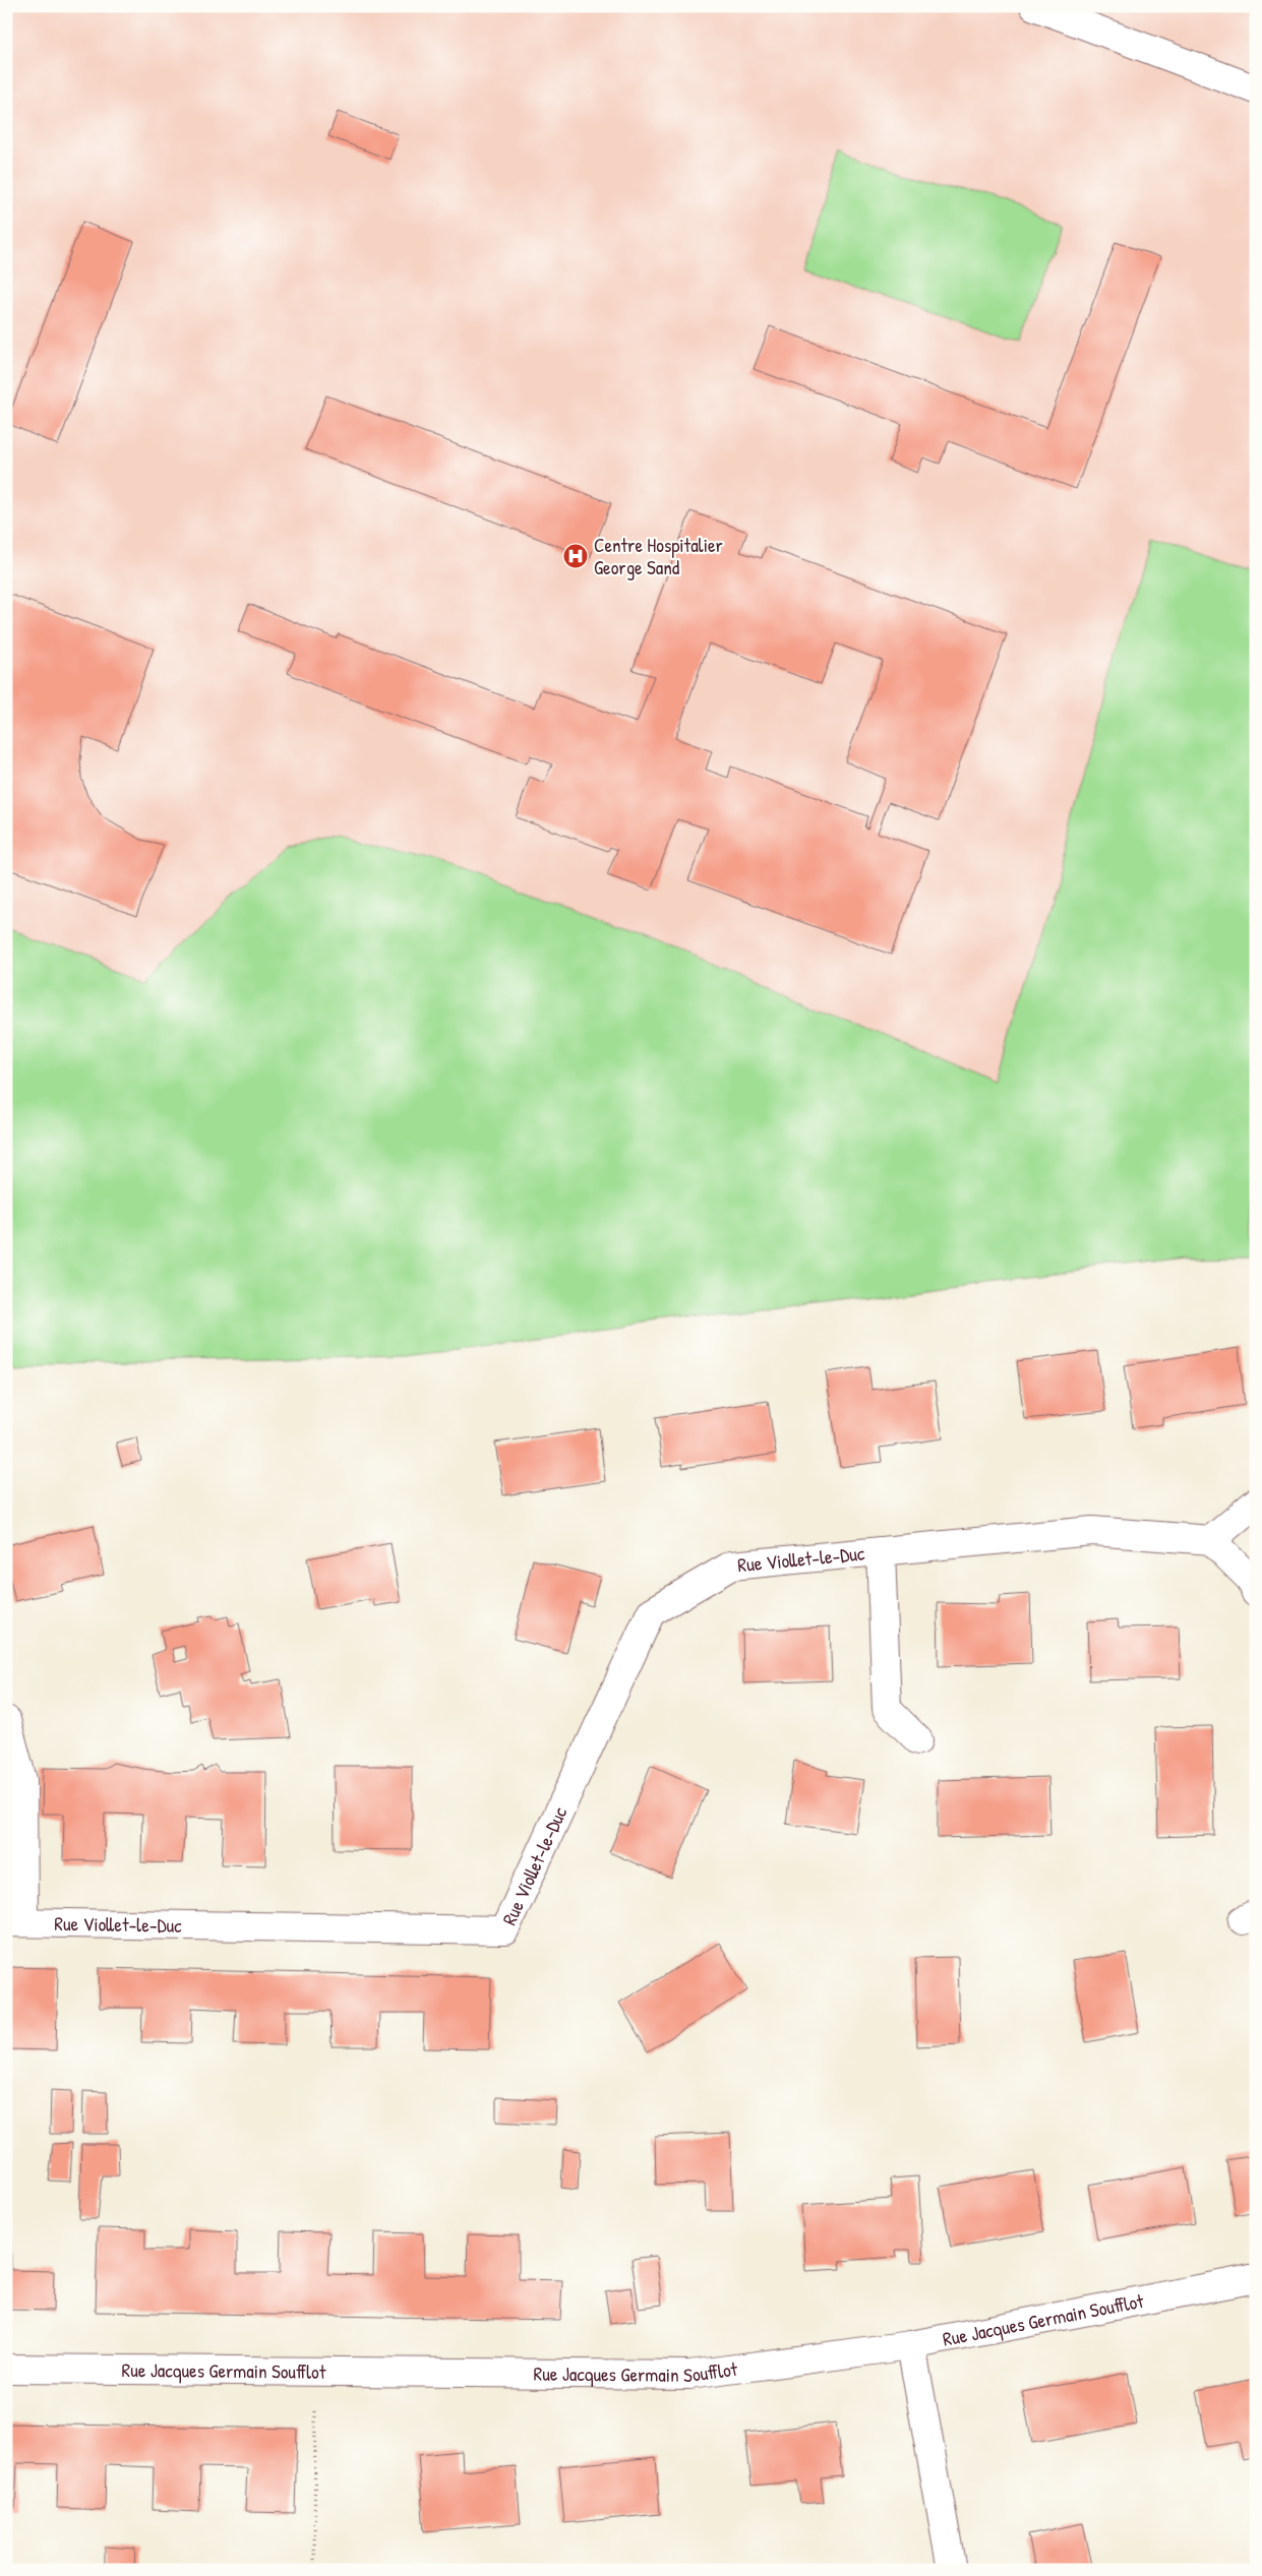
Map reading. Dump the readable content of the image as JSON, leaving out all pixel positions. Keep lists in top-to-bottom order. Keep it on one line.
{"streets":{"street":["Rue Viollet-le-Duc","Rue Jacques Germain Soufflot"]},"places":{"hospital":["Centre Hospitalier George Sand"]}}
